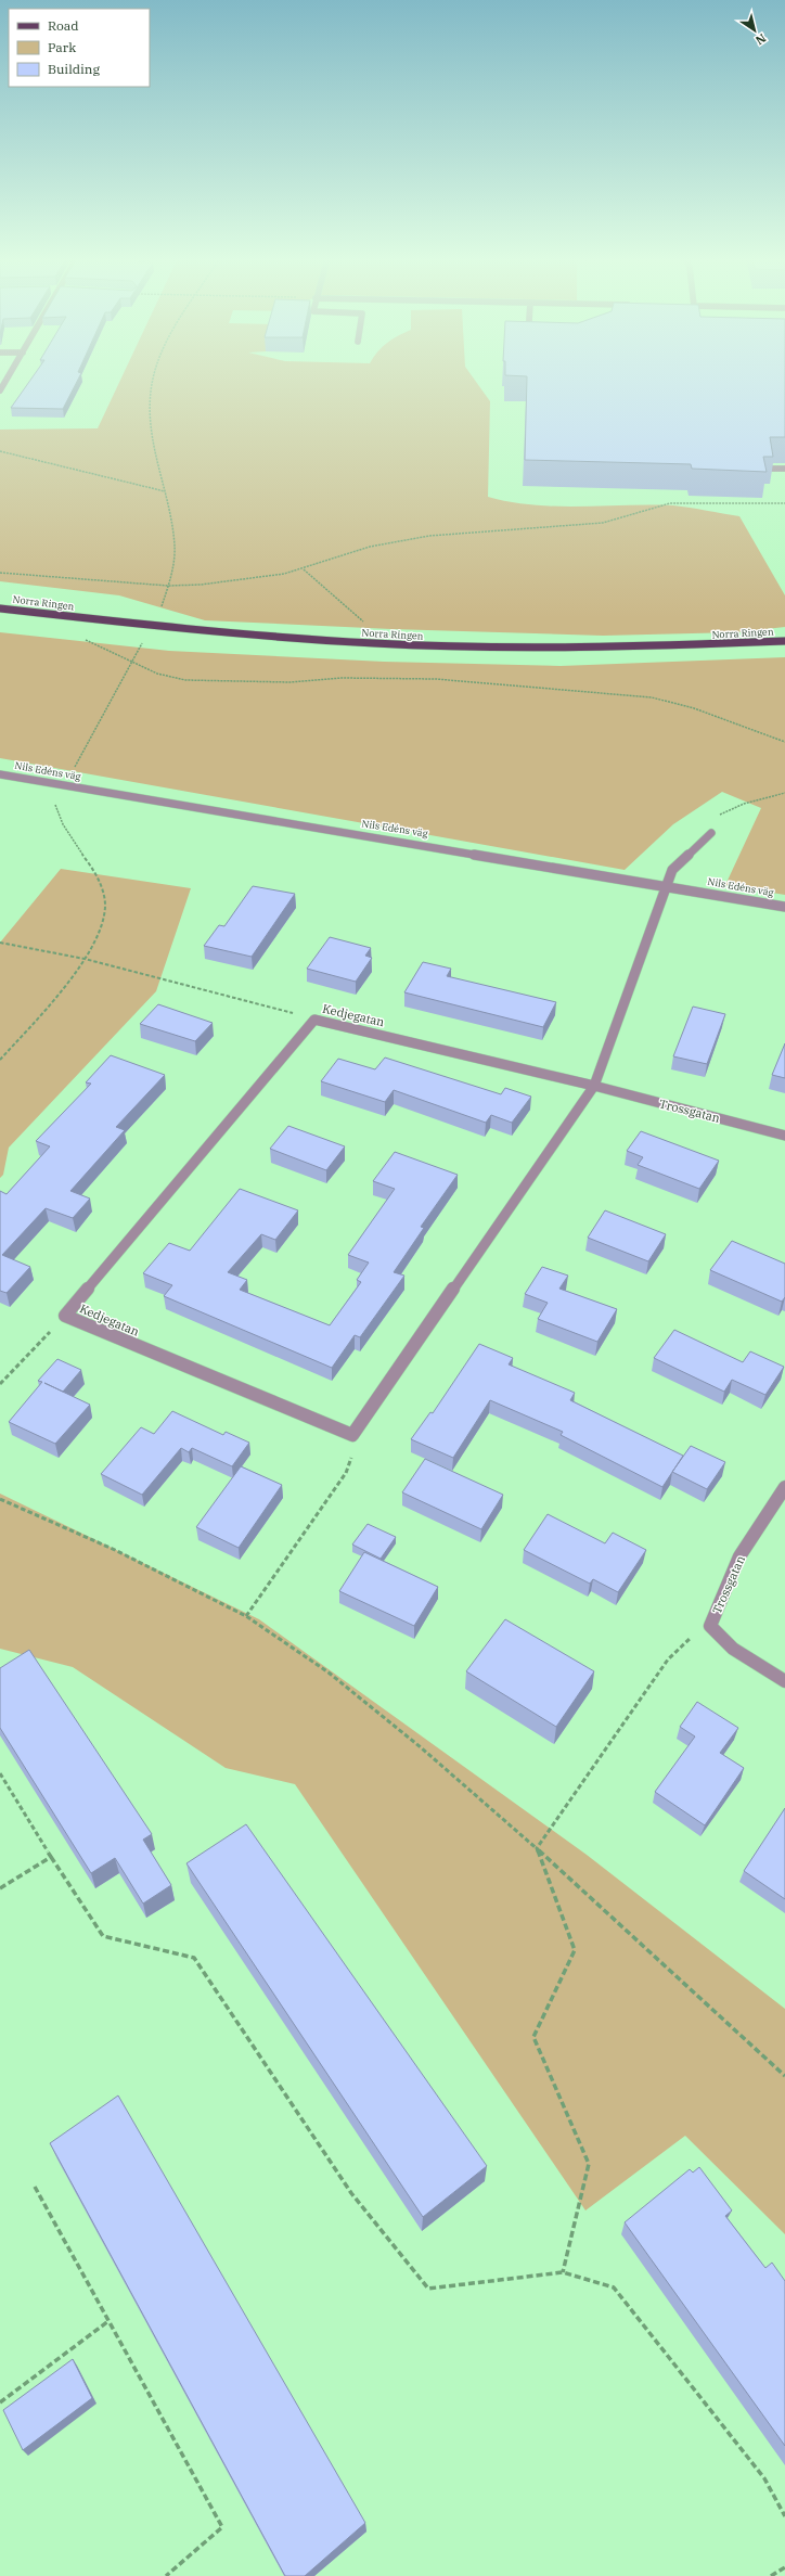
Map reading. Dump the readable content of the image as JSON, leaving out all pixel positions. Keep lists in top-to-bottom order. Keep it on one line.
{"streets":{"main road":["Norra Ringen"],"street":["Nils Edéns väg","Kedjegatan","Trossgatan"]},"crossings":[["Kedjegatan","Trossgatan"]],"legend":["Road","Park","Building"],"north":"bottom right"}
